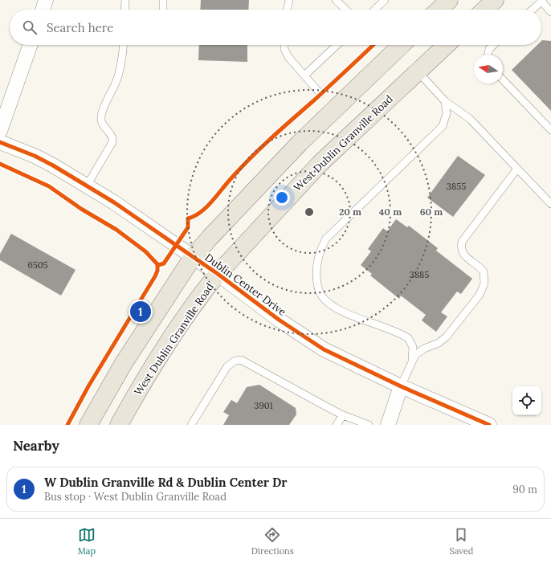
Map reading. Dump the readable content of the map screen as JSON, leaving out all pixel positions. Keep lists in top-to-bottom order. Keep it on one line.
{"streets":{"main road":["West Dublin Granville Road"],"street":["Dublin Center Drive"]},"crossings":[["West Dublin Granville Road","Dublin Center Drive"]],"house_numbers":["3855","6505","3885","3901"],"north":"left","page":{"search":"Search here","pins":"1","heading":"Nearby","list":[{"mark":"1","name":"W Dublin Granville Rd & Dublin Center Dr","note":"Bus stop · West Dublin Granville Road","value":"90 m"}],"nav":["Map","Directions","Saved"]},"rings":["20 m","40 m","60 m"]}
